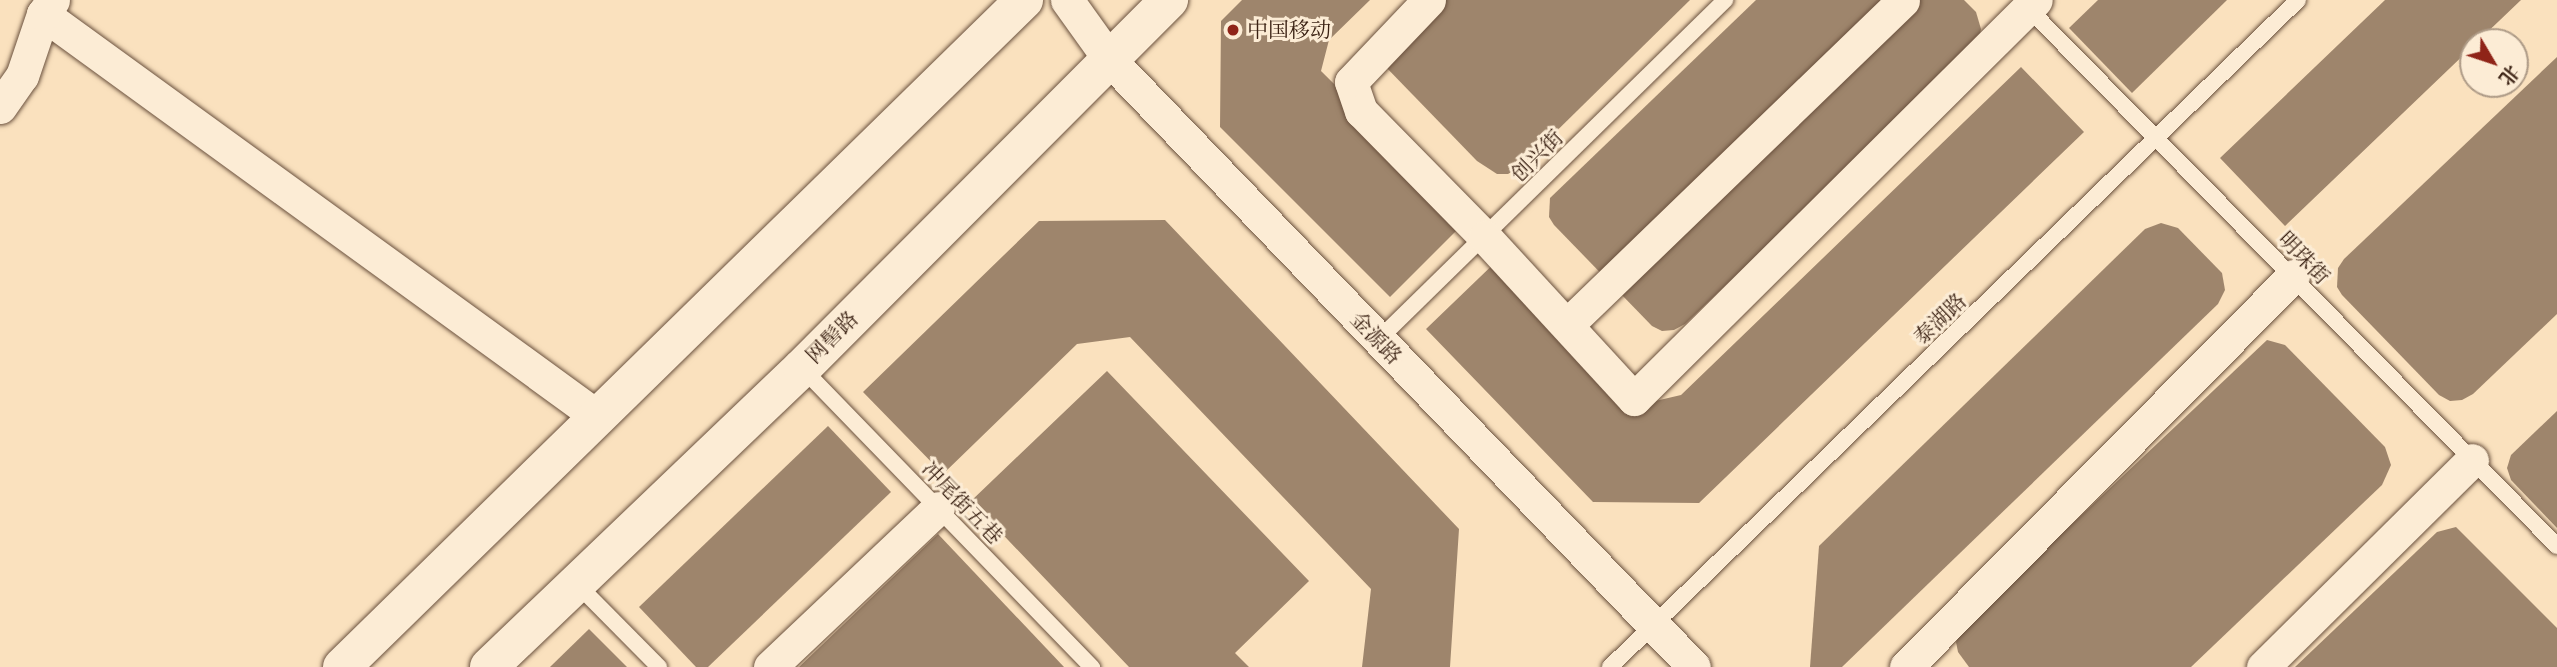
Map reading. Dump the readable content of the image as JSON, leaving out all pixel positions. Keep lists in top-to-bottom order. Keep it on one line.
{"streets":{"main road":["网髻路"],"street":["金源路"],"lane":["创兴街","明珠街","泰湖路","冲尾街五巷"]},"crossings":[["创兴街","金源路"],["明珠街","泰湖路"],["泰湖路","金源路"],["网髻路","金源路"],["网髻路","冲尾街五巷"]],"places":["中国移动"],"north":"bottom right"}
